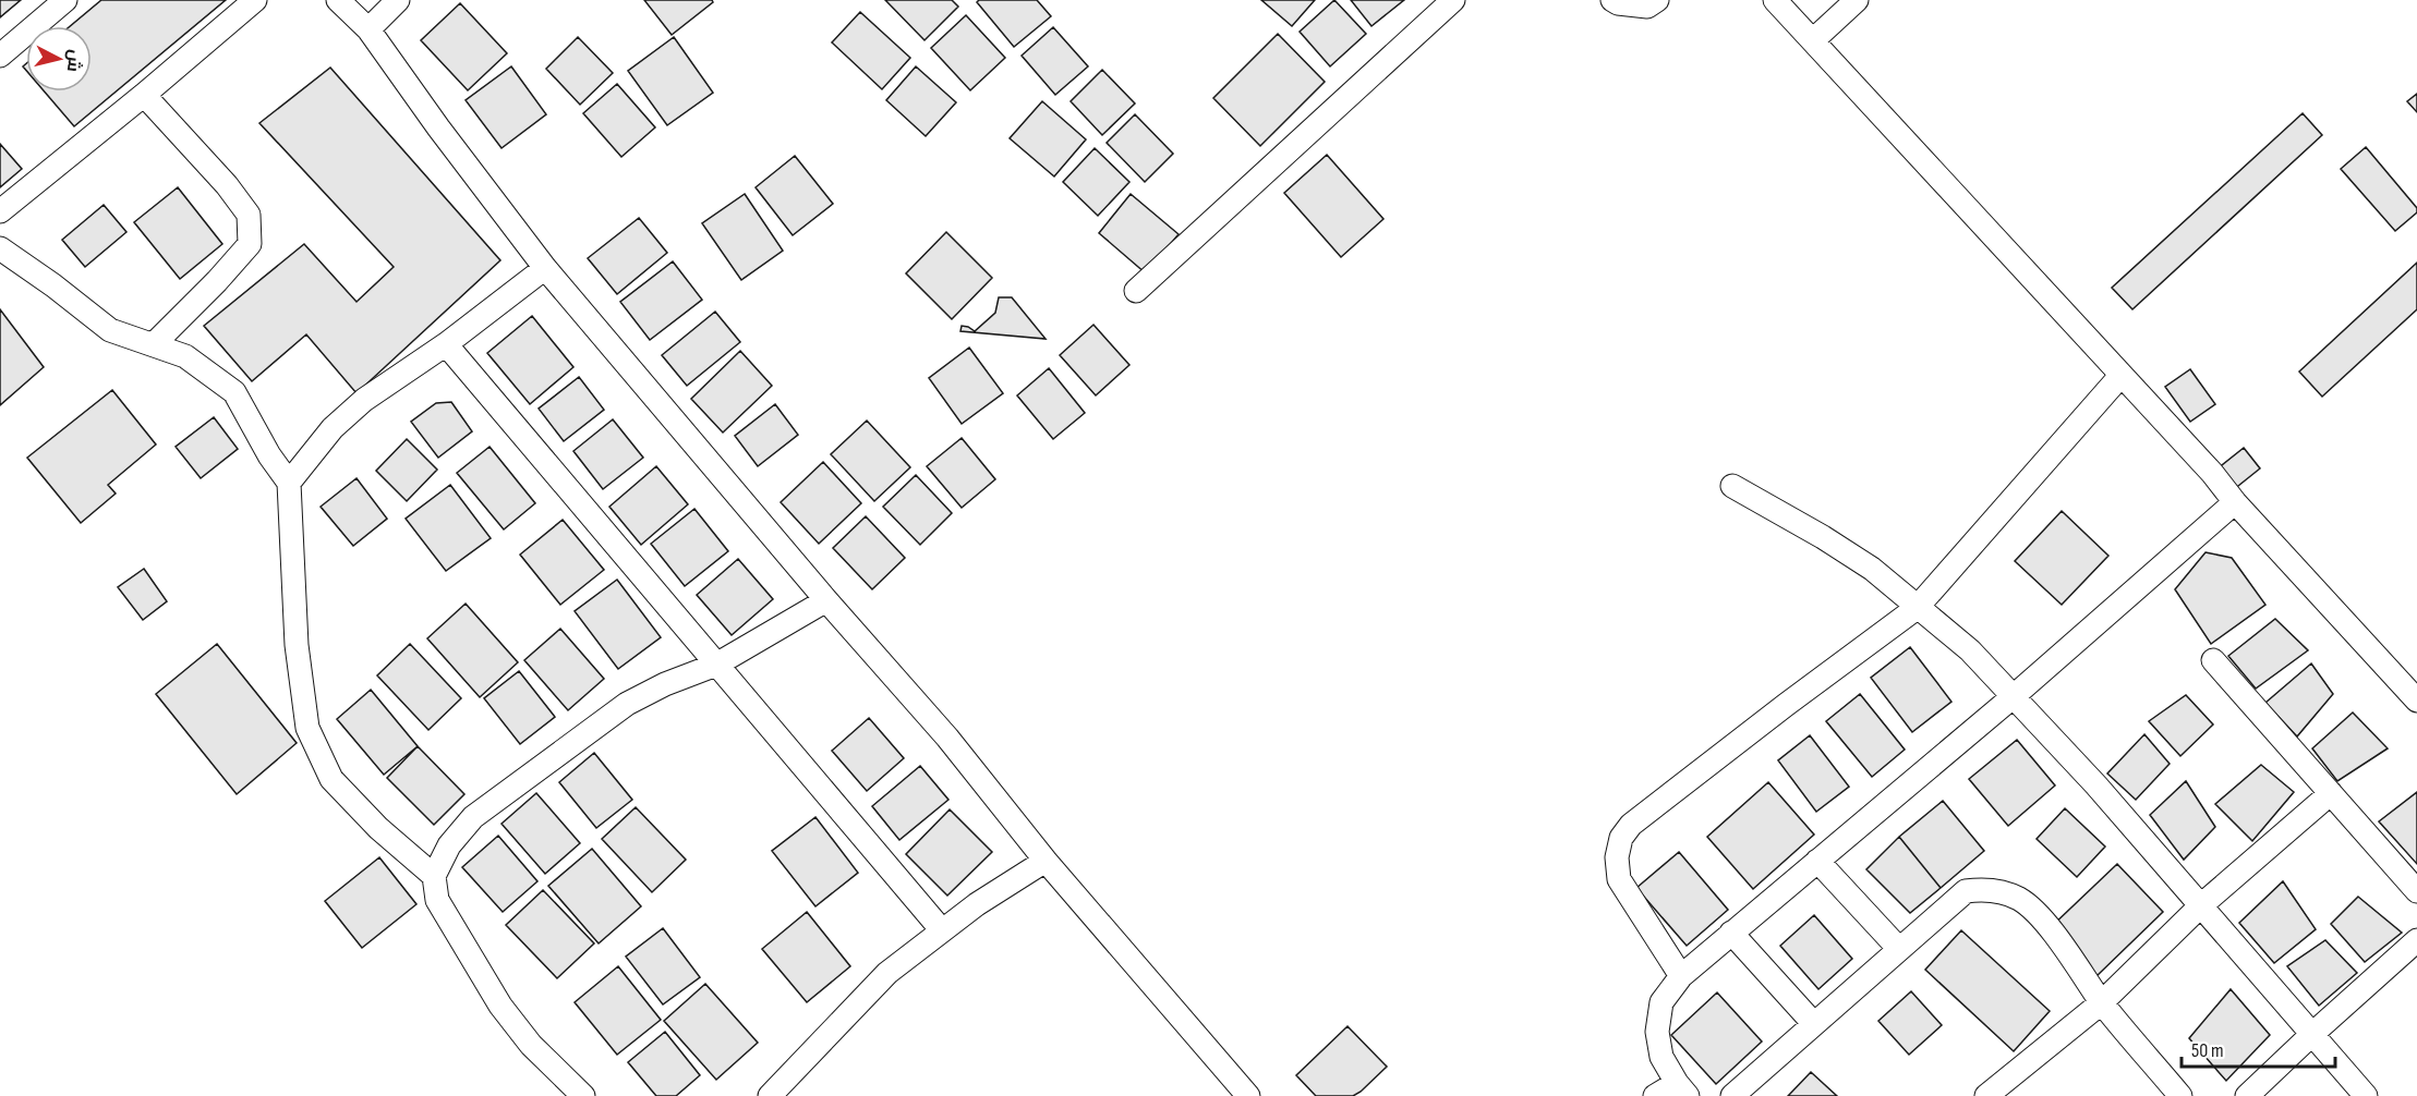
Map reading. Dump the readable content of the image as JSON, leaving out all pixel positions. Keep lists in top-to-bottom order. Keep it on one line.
{"scale_bar":"50 m","north":"right"}
